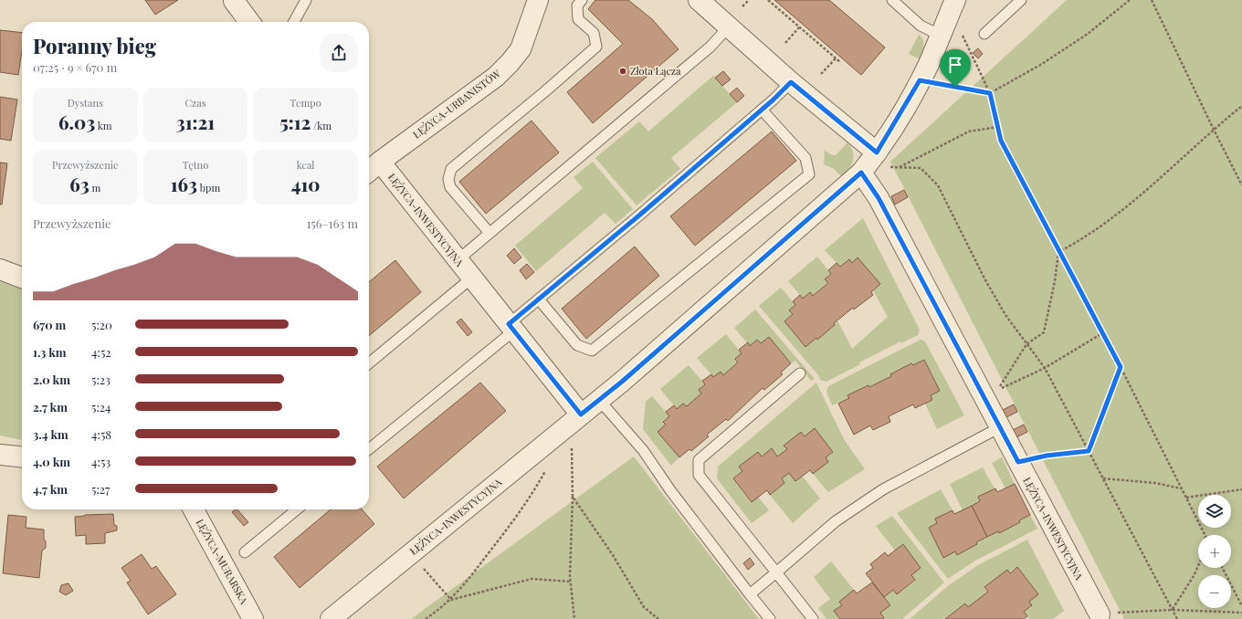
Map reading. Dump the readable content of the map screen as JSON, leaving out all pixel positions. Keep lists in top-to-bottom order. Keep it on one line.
{"streets":{"street":["ŁĘŻYCA-URBANISTÓW","ŁĘŻYCA-INWESTYCYJNA","ŁĘŻYCA-MURARSKA"]},"crossings":[["ŁĘŻYCA-URBANISTÓW","ŁĘŻYCA-INWESTYCYJNA"]],"places":["Złota Łącza"],"page":{"heading":["Poranny bieg","07:25 · 9 × 670 m"],"stats":[["Dystans","6.03 km"],["Czas","31:21"],["Tempo","5:12 /km"],["Przewyższenie","63 m"],["Tętno","163 bpm"],["kcal","410"]],"chart":["Przewyższenie","156–163 m"],"list":[{"name":"670 m","note":"5:20"},{"name":"1.3 km","note":"4:52"},{"name":"2.0 km","note":"5:23"},{"name":"2.7 km","note":"5:24"},{"name":"3.4 km","note":"4:58"},{"name":"4.0 km","note":"4:53"},{"name":"4.7 km","note":"5:27"}],"map_buttons":["+","−"]}}
